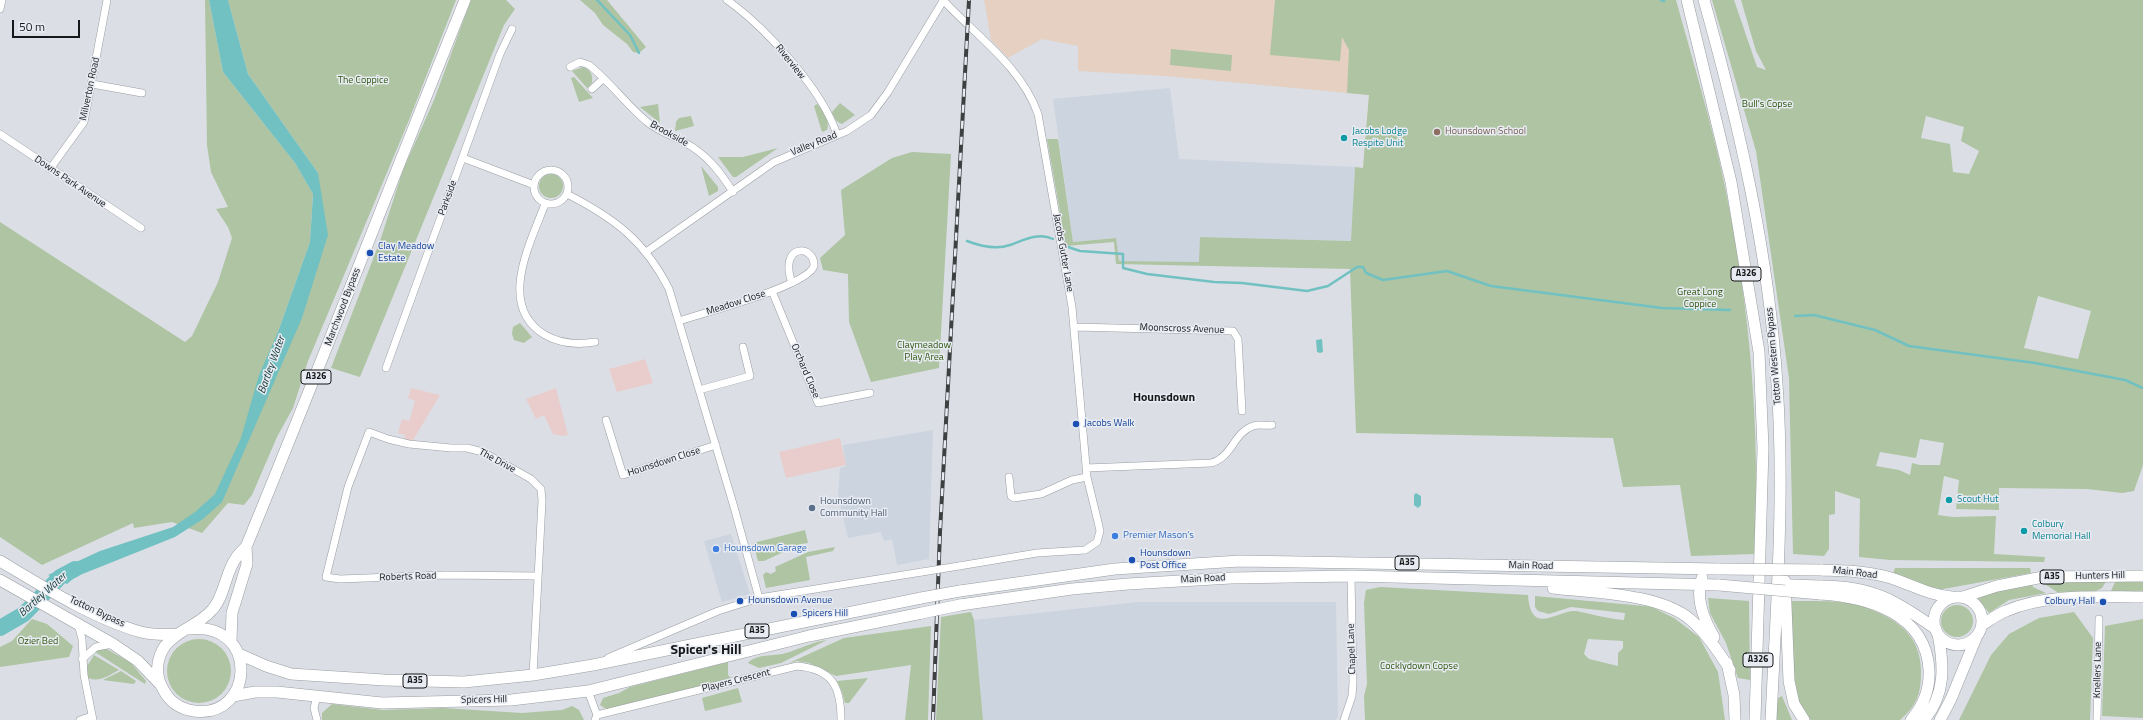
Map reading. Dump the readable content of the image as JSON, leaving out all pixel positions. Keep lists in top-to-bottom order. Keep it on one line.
{"streets":{"main road":["A326","Marchwood Bypass","Totton Western Bypass","A35","Main Road","Hunters Hill","Totton Bypass","Spicers Hill"],"street":["Riverview","Milverton Road","Brookside","Valley Road","Downs Park Avenue","Parkside","Jacobs Gutter Lane","Meadow Close","Moonscross Avenue","Orchard Close","The Drive","Hounsdown Close","Roberts Road","Chapel Lane","Knellers Lane","Players Crescent"]},"crossings":[["Riverview","Valley Road"],["Milverton Road","Downs Park Avenue"],["Brookside","Valley Road"],["Valley Road","Jacobs Gutter Lane"],["Jacobs Gutter Lane","Moonscross Avenue"],["Jacobs Gutter Lane","Spicers Hill"],["Meadow Close","Orchard Close"],["Marchwood Bypass","Totton Bypass"],["Marchwood Bypass","Spicers Hill"],["The Drive","Roberts Road"],["The Drive","Spicers Hill"],["Main Road","Hunters Hill"],["Main Road","Chapel Lane"],["Main Road","Spicers Hill"],["Totton Bypass","Spicers Hill"]],"districts":["Hounsdown","Spicer's Hill"],"water":["Bartley Water"],"parks":["The Coppice","Bull's Copse","Great Long Coppice","Claymeadow Play Area","Ozier Bed","Cocklydown Copse"],"places":["Hounsdown School","Jacobs Lodge Respite Unit","Clay Meadow Estate","Jacobs Walk","Scout Hut","Hounsdown Community Hall","Colbury Memorial Hall","Premier Mason's","Hounsdown Garage","Hounsdown Post Office","Hounsdown Avenue","Colbury Hall","Spicers Hill"],"scale_bar":"50 m"}
